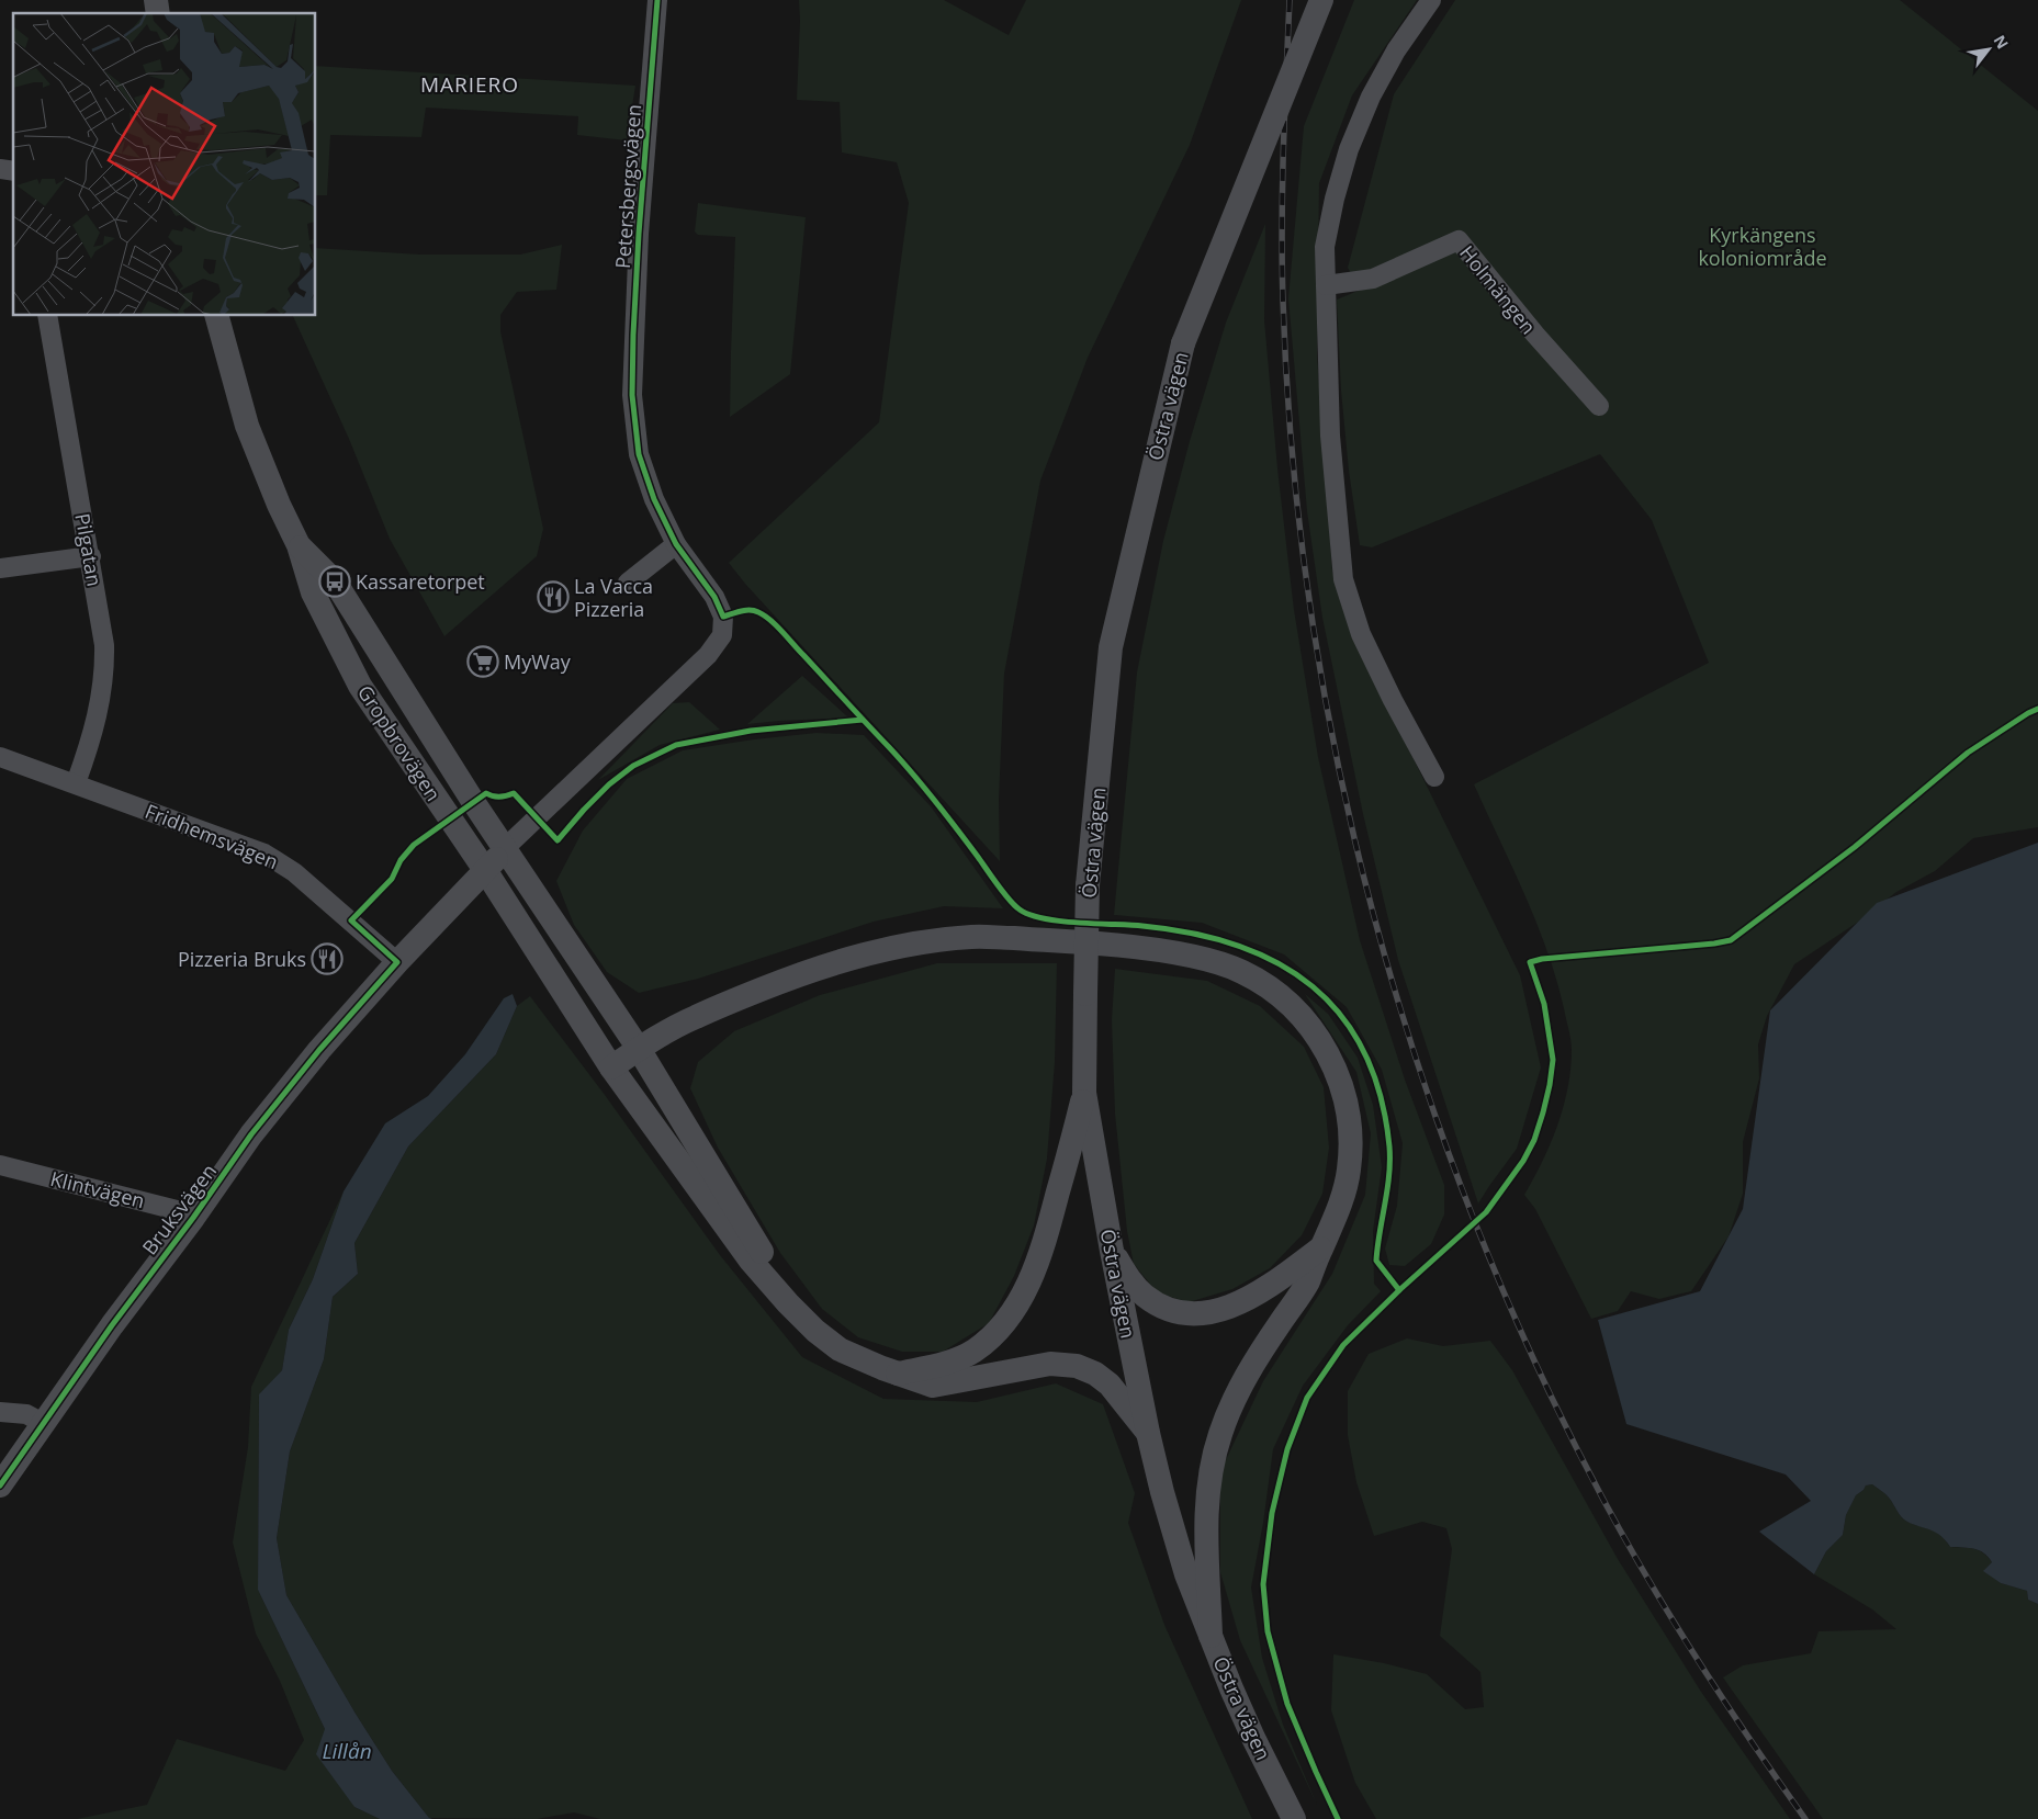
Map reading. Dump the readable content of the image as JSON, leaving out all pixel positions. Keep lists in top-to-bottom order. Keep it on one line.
{"streets":{"street":["Petersbergsvägen","Holmängen","Östra vägen","Pilgatan","Gropbrovägen","Fridhemsvägen","Klintvägen","Bruksvägen"]},"crossings":[["Petersbergsvägen","Gropbrovägen"],["Petersbergsvägen","Bruksvägen"],["Pilgatan","Fridhemsvägen"],["Gropbrovägen","Bruksvägen"],["Fridhemsvägen","Bruksvägen"],["Klintvägen","Bruksvägen"]],"districts":["MARIERO"],"water":["Lillån"],"parks":["Kyrkängens koloniområde"],"places":{"bus stop":["Kassaretorpet"],"restaurant":["La Vacca Pizzeria","Pizzeria Bruks"],"supermarket":["MyWay"]},"north":"top right"}
